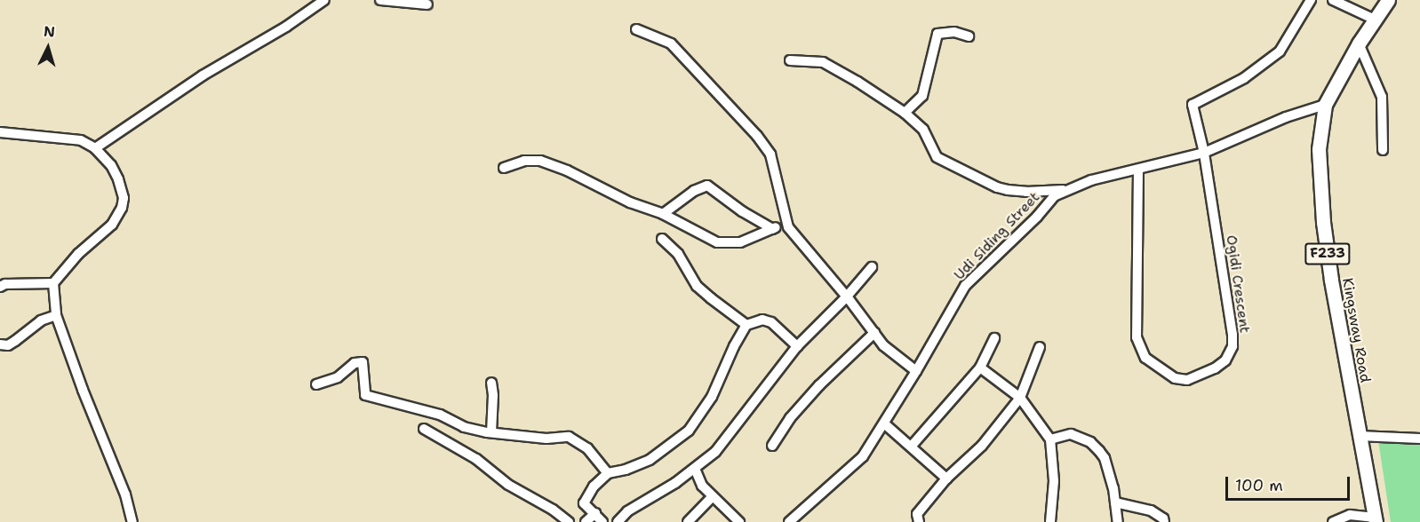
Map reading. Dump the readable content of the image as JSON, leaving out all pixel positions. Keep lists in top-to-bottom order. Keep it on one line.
{"streets":{"main road":["F233","Kingsway Road"],"street":["Udi Siding Street","Ogidi Crescent"]},"crossings":[["Udi Siding Street","Ogidi Crescent"],["Udi Siding Street","Kingsway Road"]],"scale_bar":"100 m","north":"top"}
